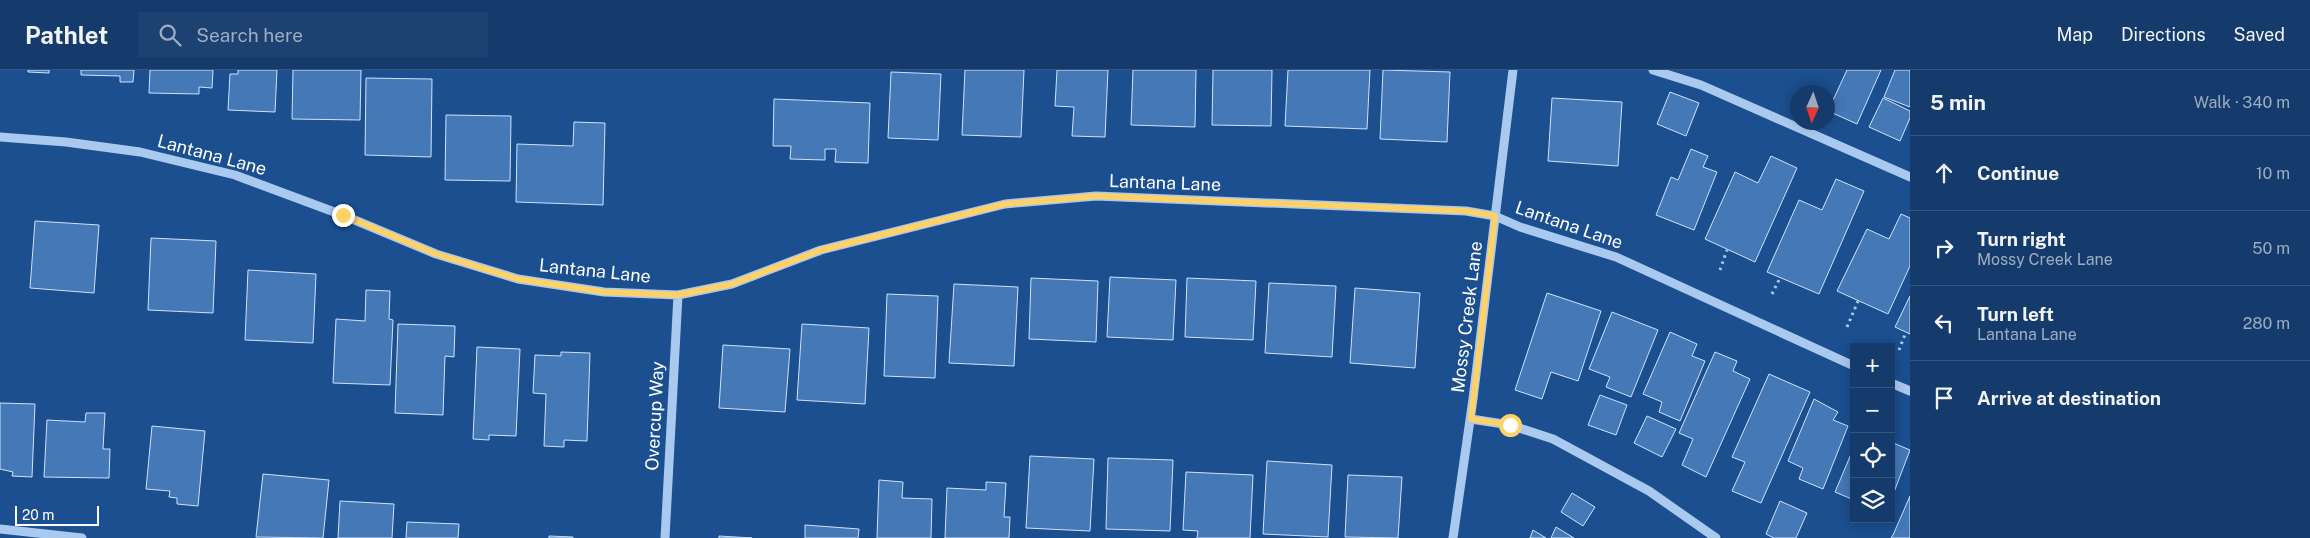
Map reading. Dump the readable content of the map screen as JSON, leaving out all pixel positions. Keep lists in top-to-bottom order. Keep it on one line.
{"streets":{"street":["Lantana Lane","Mossy Creek Lane","Overcup Way"]},"crossings":[["Lantana Lane","Mossy Creek Lane"],["Lantana Lane","Overcup Way"]],"scale_bar":"20 m","north":"bottom","page":{"header":"Pathlet","search":"Search here","nav":["Map","Directions","Saved"],"heading":["5 min","Walk · 340 m"],"list":[["Continue","10 m"],["Turn right","Mossy Creek Lane","50 m"],["Turn left","Lantana Lane","280 m"],"Arrive at destination"],"map_buttons":["+","−"],"scale":"20 m"}}
